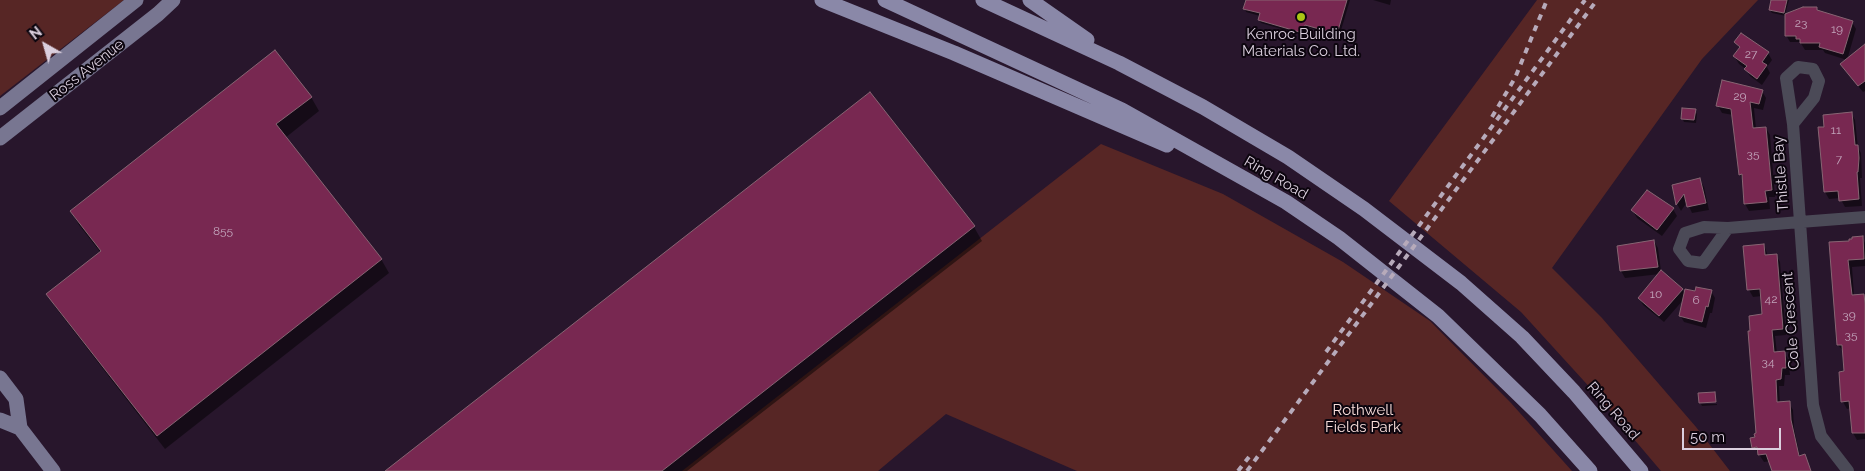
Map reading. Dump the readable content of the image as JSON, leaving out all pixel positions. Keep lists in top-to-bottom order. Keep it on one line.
{"streets":{"highway":["Ring Road"],"main road":["Ross Avenue"],"street":["Thistle Bay","Cole Crescent"]},"crossings":[["Thistle Bay","Cole Crescent"]],"parks":["Rothwell Fields Park"],"places":["Kenroc Building Materials Co. Ltd."],"house_numbers":["23","19","27","29","11","35","7","855","10","42","6","39","35","34"],"scale_bar":"50 m","north":"top left"}
